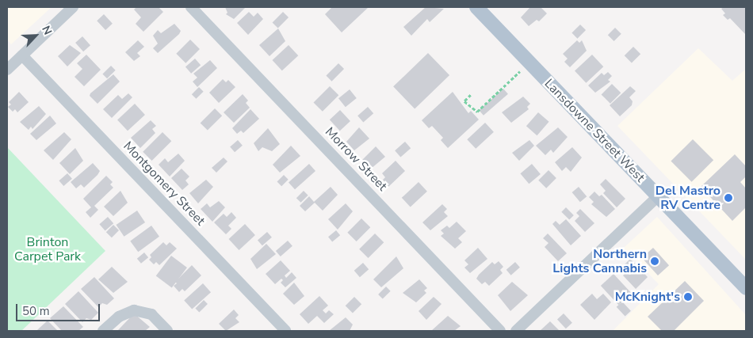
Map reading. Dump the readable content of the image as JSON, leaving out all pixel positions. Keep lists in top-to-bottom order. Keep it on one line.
{"streets":{"main road":["Lansdowne Street West"],"street":["Morrow Street","Montgomery Street"]},"parks":["Brinton Carpet Park"],"places":["Del Mastro RV Centre","Northern Lights Cannabis","McKnight's"],"scale_bar":"50 m","north":"top right"}
